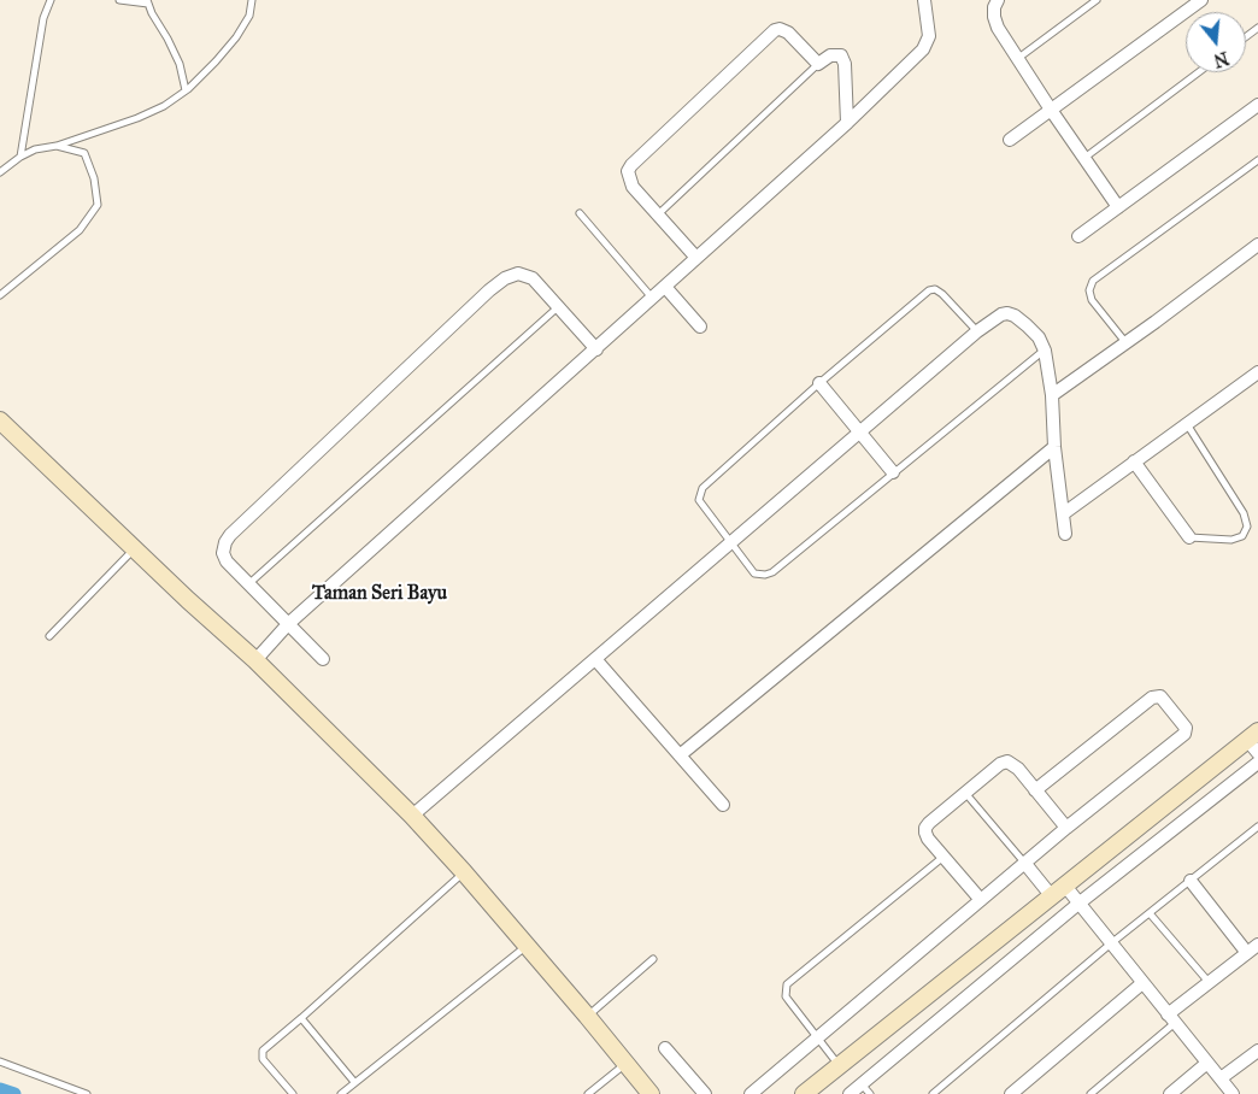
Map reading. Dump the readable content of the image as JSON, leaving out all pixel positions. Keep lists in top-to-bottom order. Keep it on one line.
{"districts":["Taman Seri Bayu"],"north":"bottom"}
